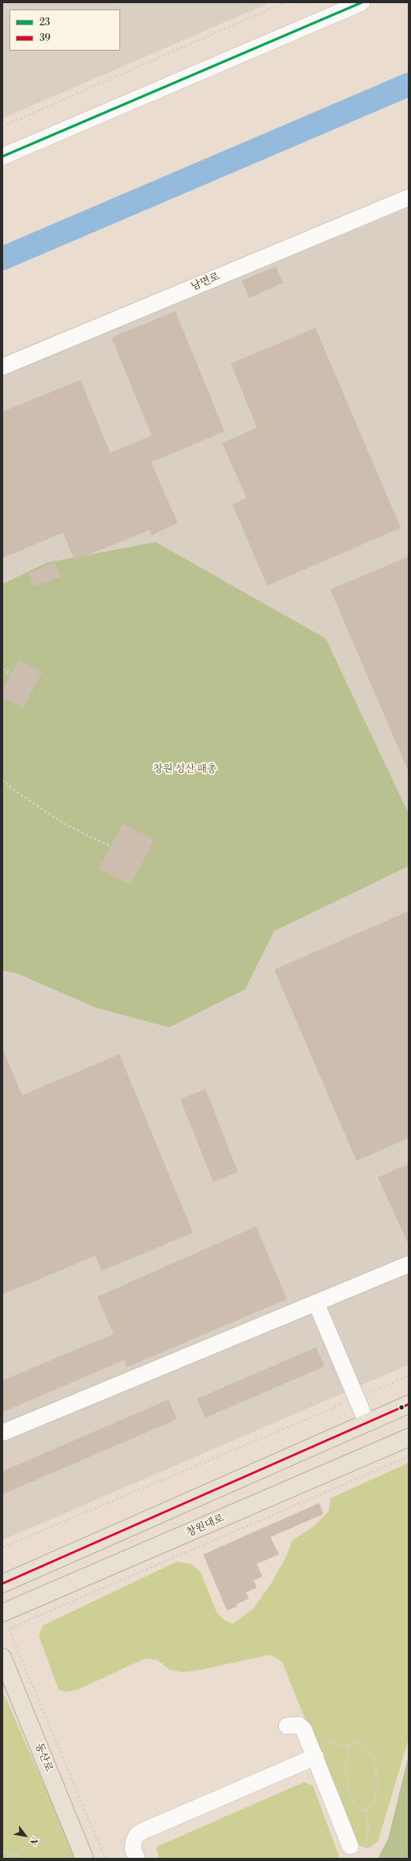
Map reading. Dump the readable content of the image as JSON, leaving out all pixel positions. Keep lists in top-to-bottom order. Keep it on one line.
{"streets":{"main road":["창원대로","동산로"],"street":["남면로"]},"parks":["창원 성산 패총"],"lines":["transit line 23","transit line 39"],"legend":["23","39"],"north":"bottom right"}
